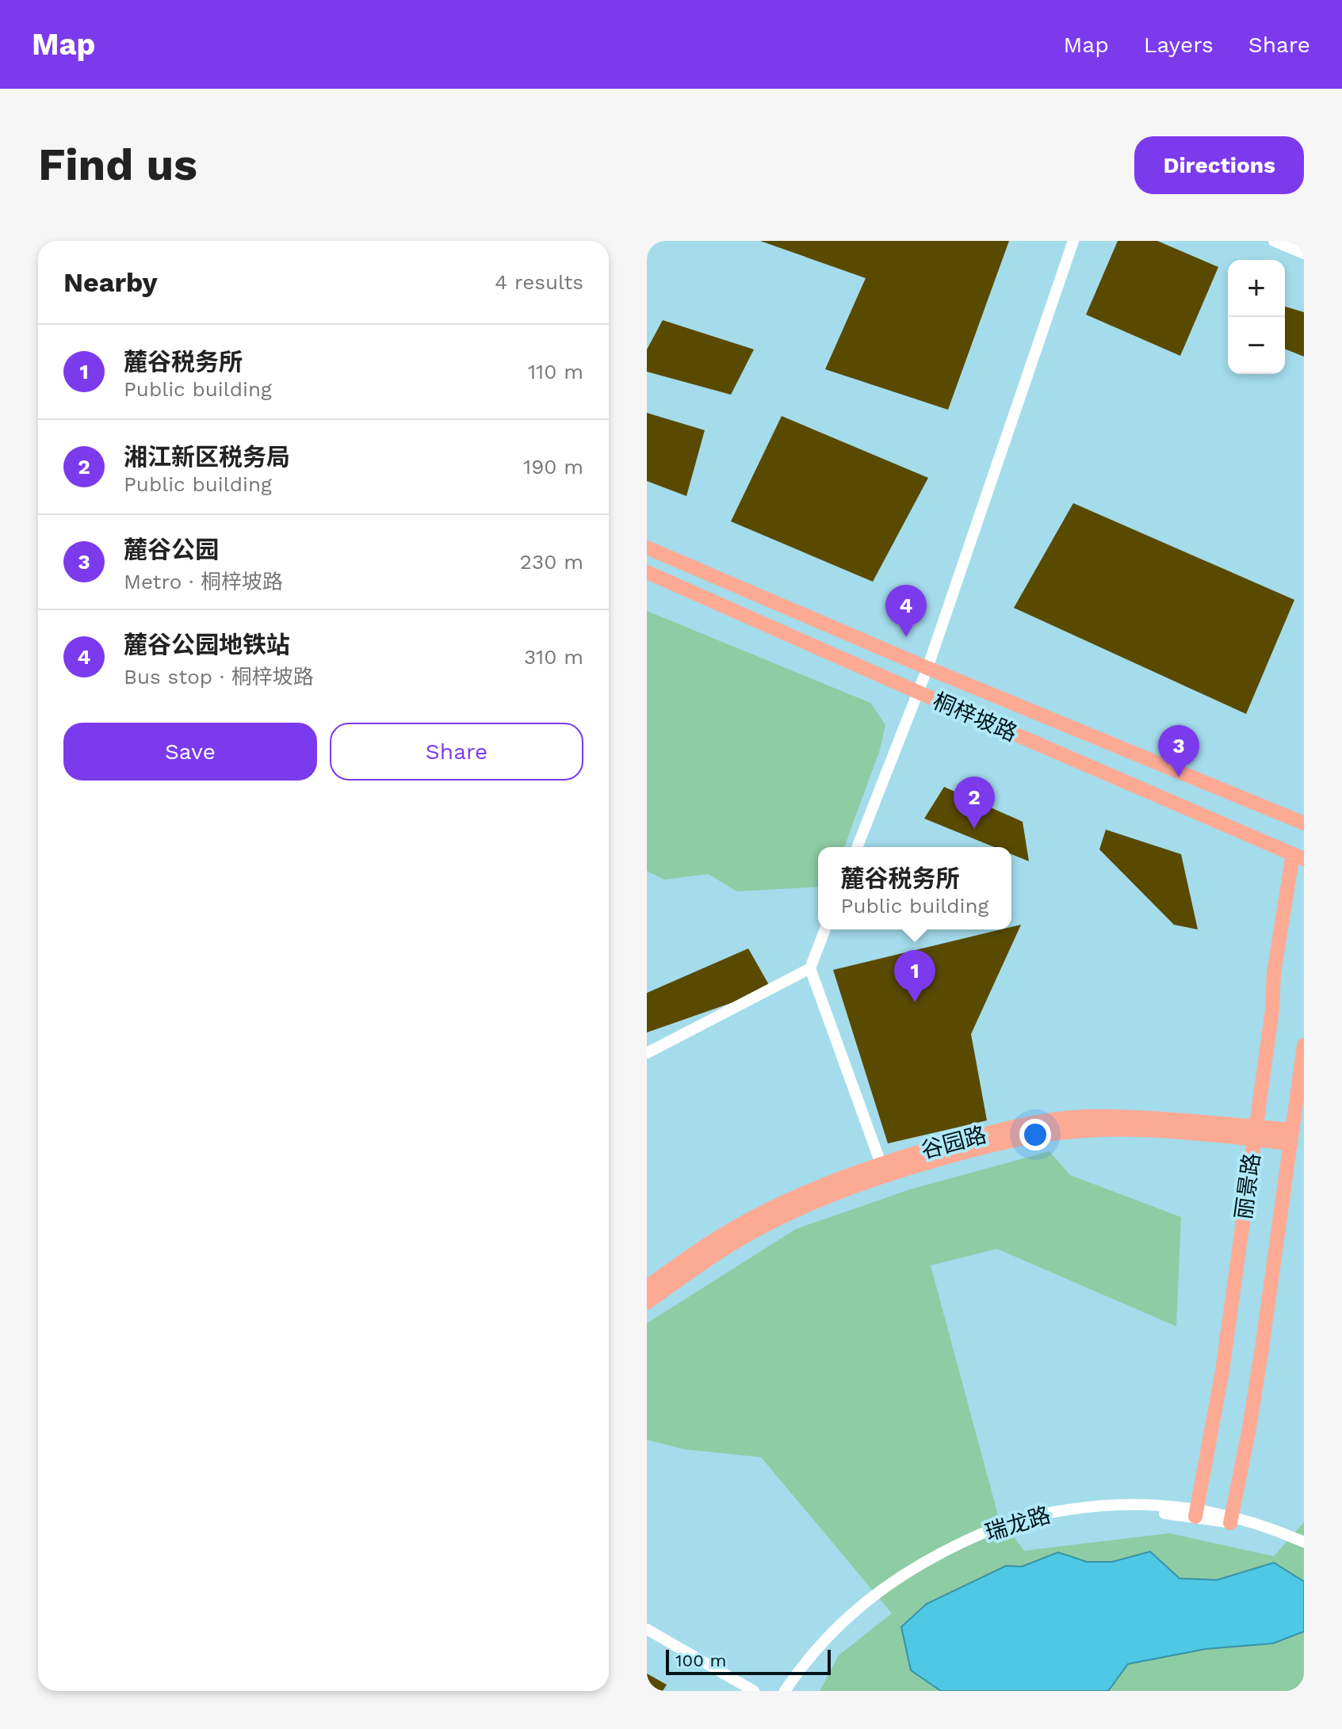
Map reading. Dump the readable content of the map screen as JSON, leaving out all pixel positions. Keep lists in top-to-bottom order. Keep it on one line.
{"streets":{"main road":["桐梓坡路","谷园路","丽景路"],"street":["瑞龙路"]},"crossings":[["桐梓坡路","丽景路"],["谷园路","丽景路"],["丽景路","瑞龙路"]],"scale_bar":"100 m","page":{"header":"Map","nav":["Map","Layers","Share"],"buttons":["Directions",["Save","Share"]],"title":"Find us","heading":["Nearby","4 results"],"map_buttons":["+","−"],"list":[{"mark":"1","name":"麓谷税务所","note":"Public building","value":"110 m"},{"mark":"2","name":"湘江新区税务局","note":"Public building","value":"190 m"},{"mark":"3","name":"麓谷公园","note":"Metro · 桐梓坡路","value":"230 m"},{"mark":"4","name":"麓谷公园地铁站","note":"Bus stop · 桐梓坡路","value":"310 m"}],"pins":["4","3","2","1"],"popup":["麓谷税务所","Public building"],"scale":"100 m"}}
